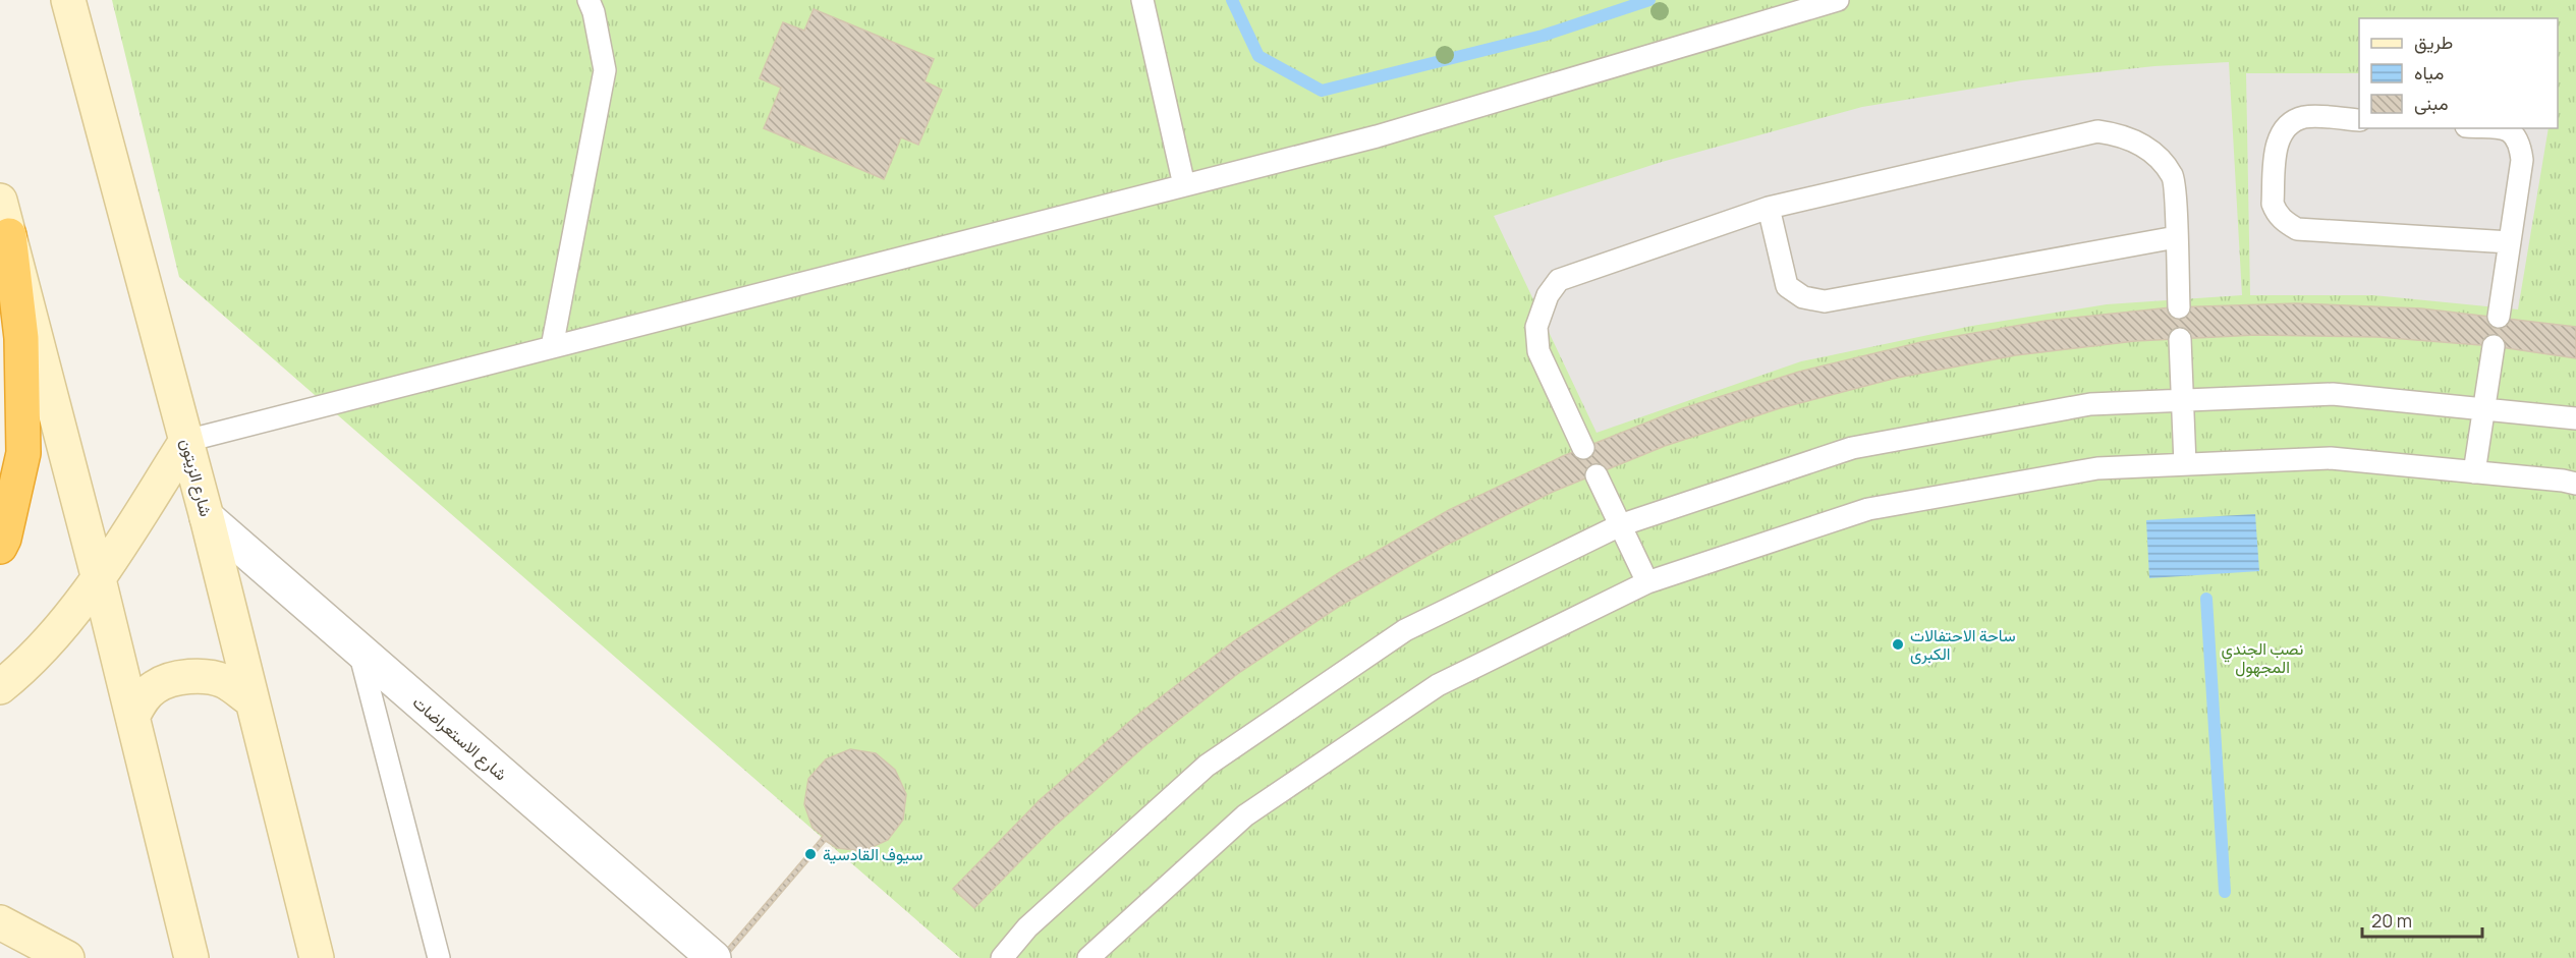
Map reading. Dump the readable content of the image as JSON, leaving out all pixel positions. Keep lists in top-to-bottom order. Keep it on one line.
{"streets":{"main road":["شارع الزيتون"],"street":["شارع الاستعراضات"]},"crossings":[["شارع الزيتون","شارع الاستعراضات"]],"parks":["نصب الجندي المجهول"],"places":["ساحة الاحتفالات الكبرى","سيوف القادسية"],"legend":["طريق","مياه","مبنى"],"scale_bar":"20 m"}
